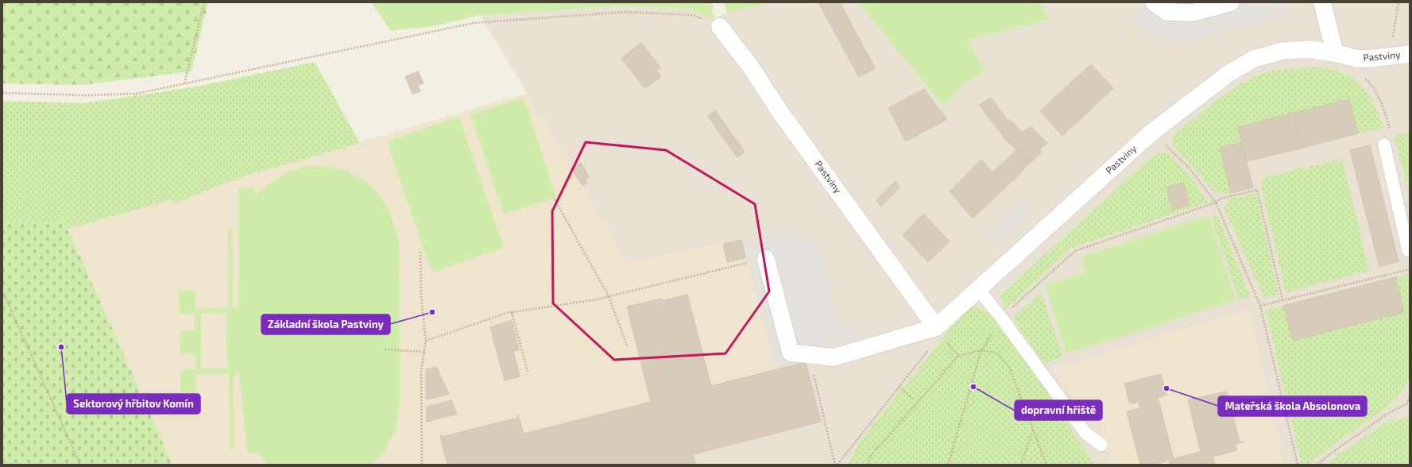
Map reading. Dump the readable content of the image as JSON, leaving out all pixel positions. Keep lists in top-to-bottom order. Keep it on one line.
{"streets":{"street":["Pastviny"]},"places":["Základní škola Pastviny","Sektorový hřbitov Komín","dopravní hřiště","Mateřská škola Absolonova"]}
